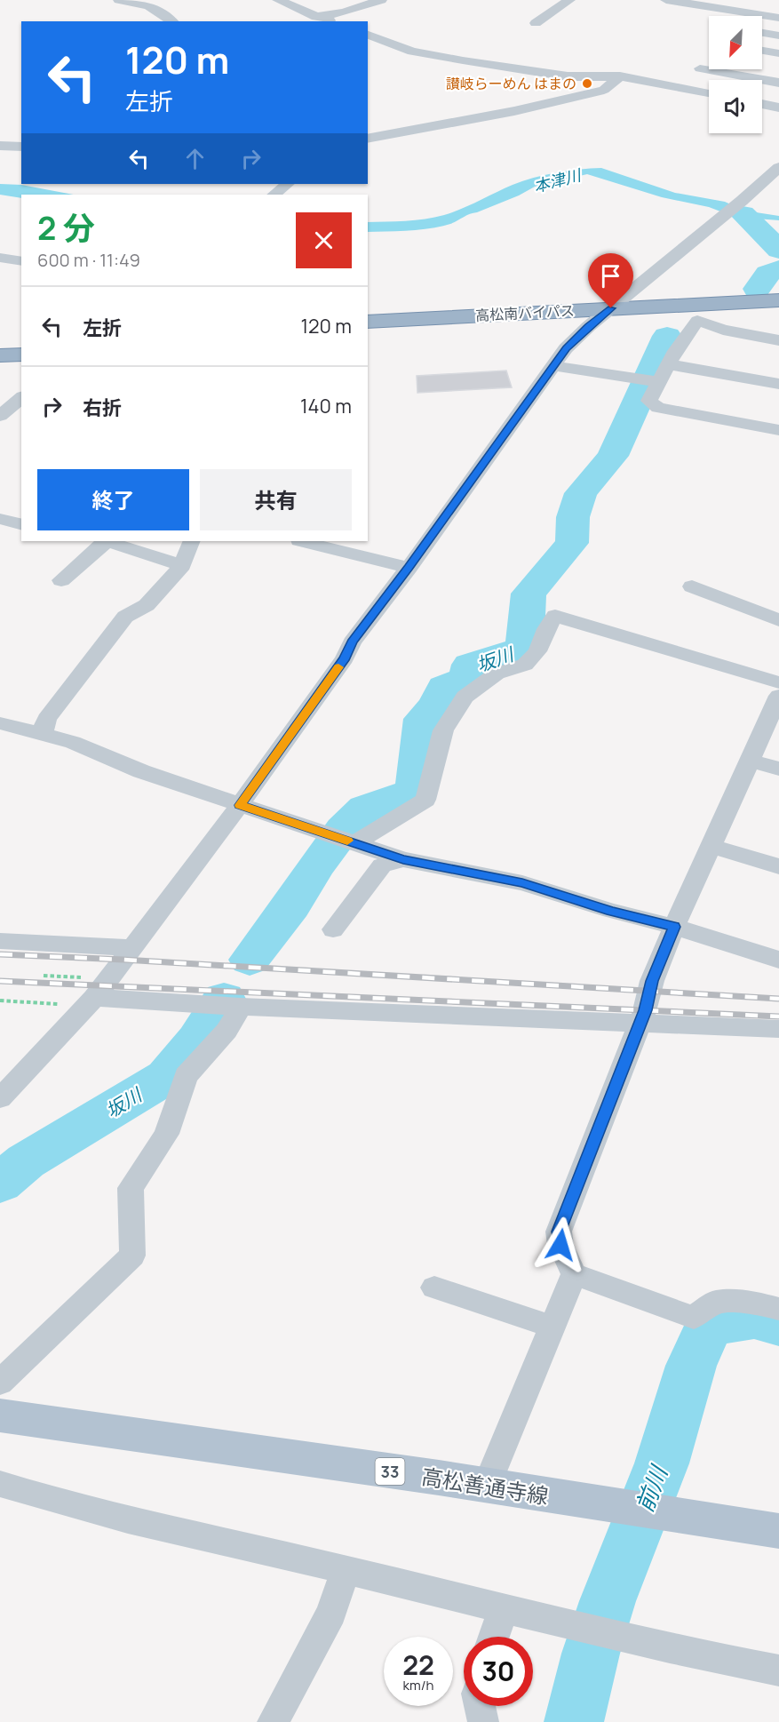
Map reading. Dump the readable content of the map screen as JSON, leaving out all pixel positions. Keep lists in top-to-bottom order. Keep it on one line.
{"streets":{"highway":["高松南バイパス"],"main road":["33","高松善通寺線"]},"water":["本津川","坂川","前川"],"places":["讃岐らーめん はまの"],"north":"bottom left","page":{"turn":["120 m","左折"],"heading":["2 分","600 m · 11:49"],"list":[{"name":"左折","value":"120 m"},{"name":"右折","value":"140 m"}],"buttons":["終了","共有"],"speed":"22 km/h","limit":"30"}}
